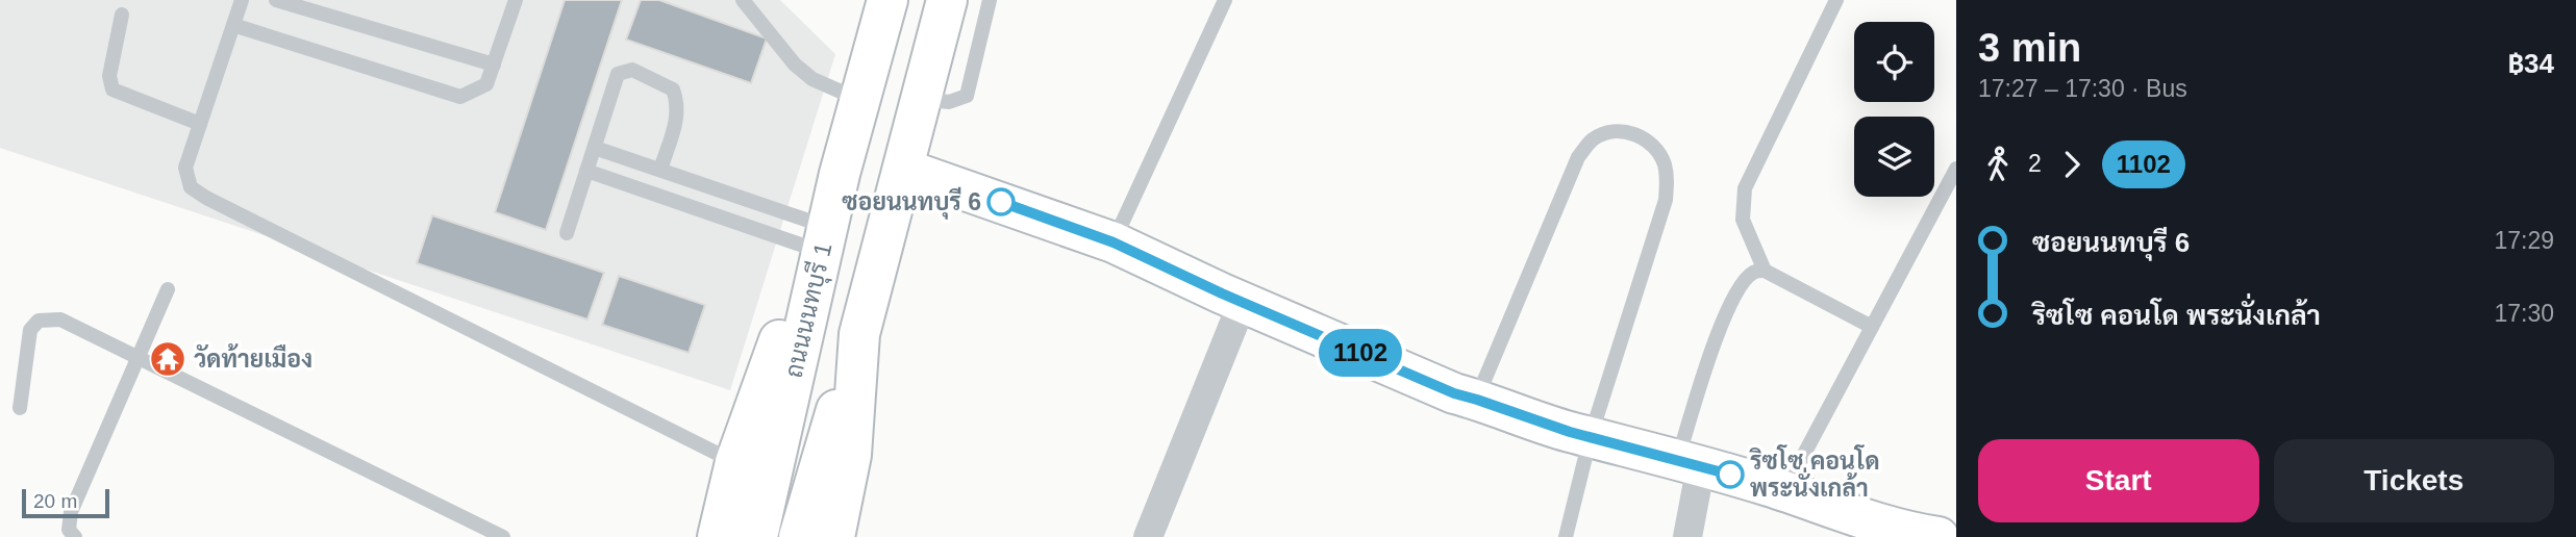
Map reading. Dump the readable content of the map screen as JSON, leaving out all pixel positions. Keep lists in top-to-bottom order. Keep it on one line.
{"streets":{"main road":["ถนนนนทบุรี 1"]},"places":{"other":["ซอยนนทบุรี 6","ริซโซ คอนโด พระนั่งเกล้า"],"temple":["วัดท้ายเมือง"]},"lines":["bus line 1102"],"scale_bar":"20 m","page":{"on_map":"1102","heading":["3 min","17:27 – 17:30 · Bus","฿34"],"legs":["2","1102"],"list":[{"name":"ซอยนนทบุรี 6","value":"17:29"},{"name":"ริซโซ คอนโด พระนั่งเกล้า","value":"17:30"}],"buttons":["Start","Tickets"],"scale":"20 m"}}
